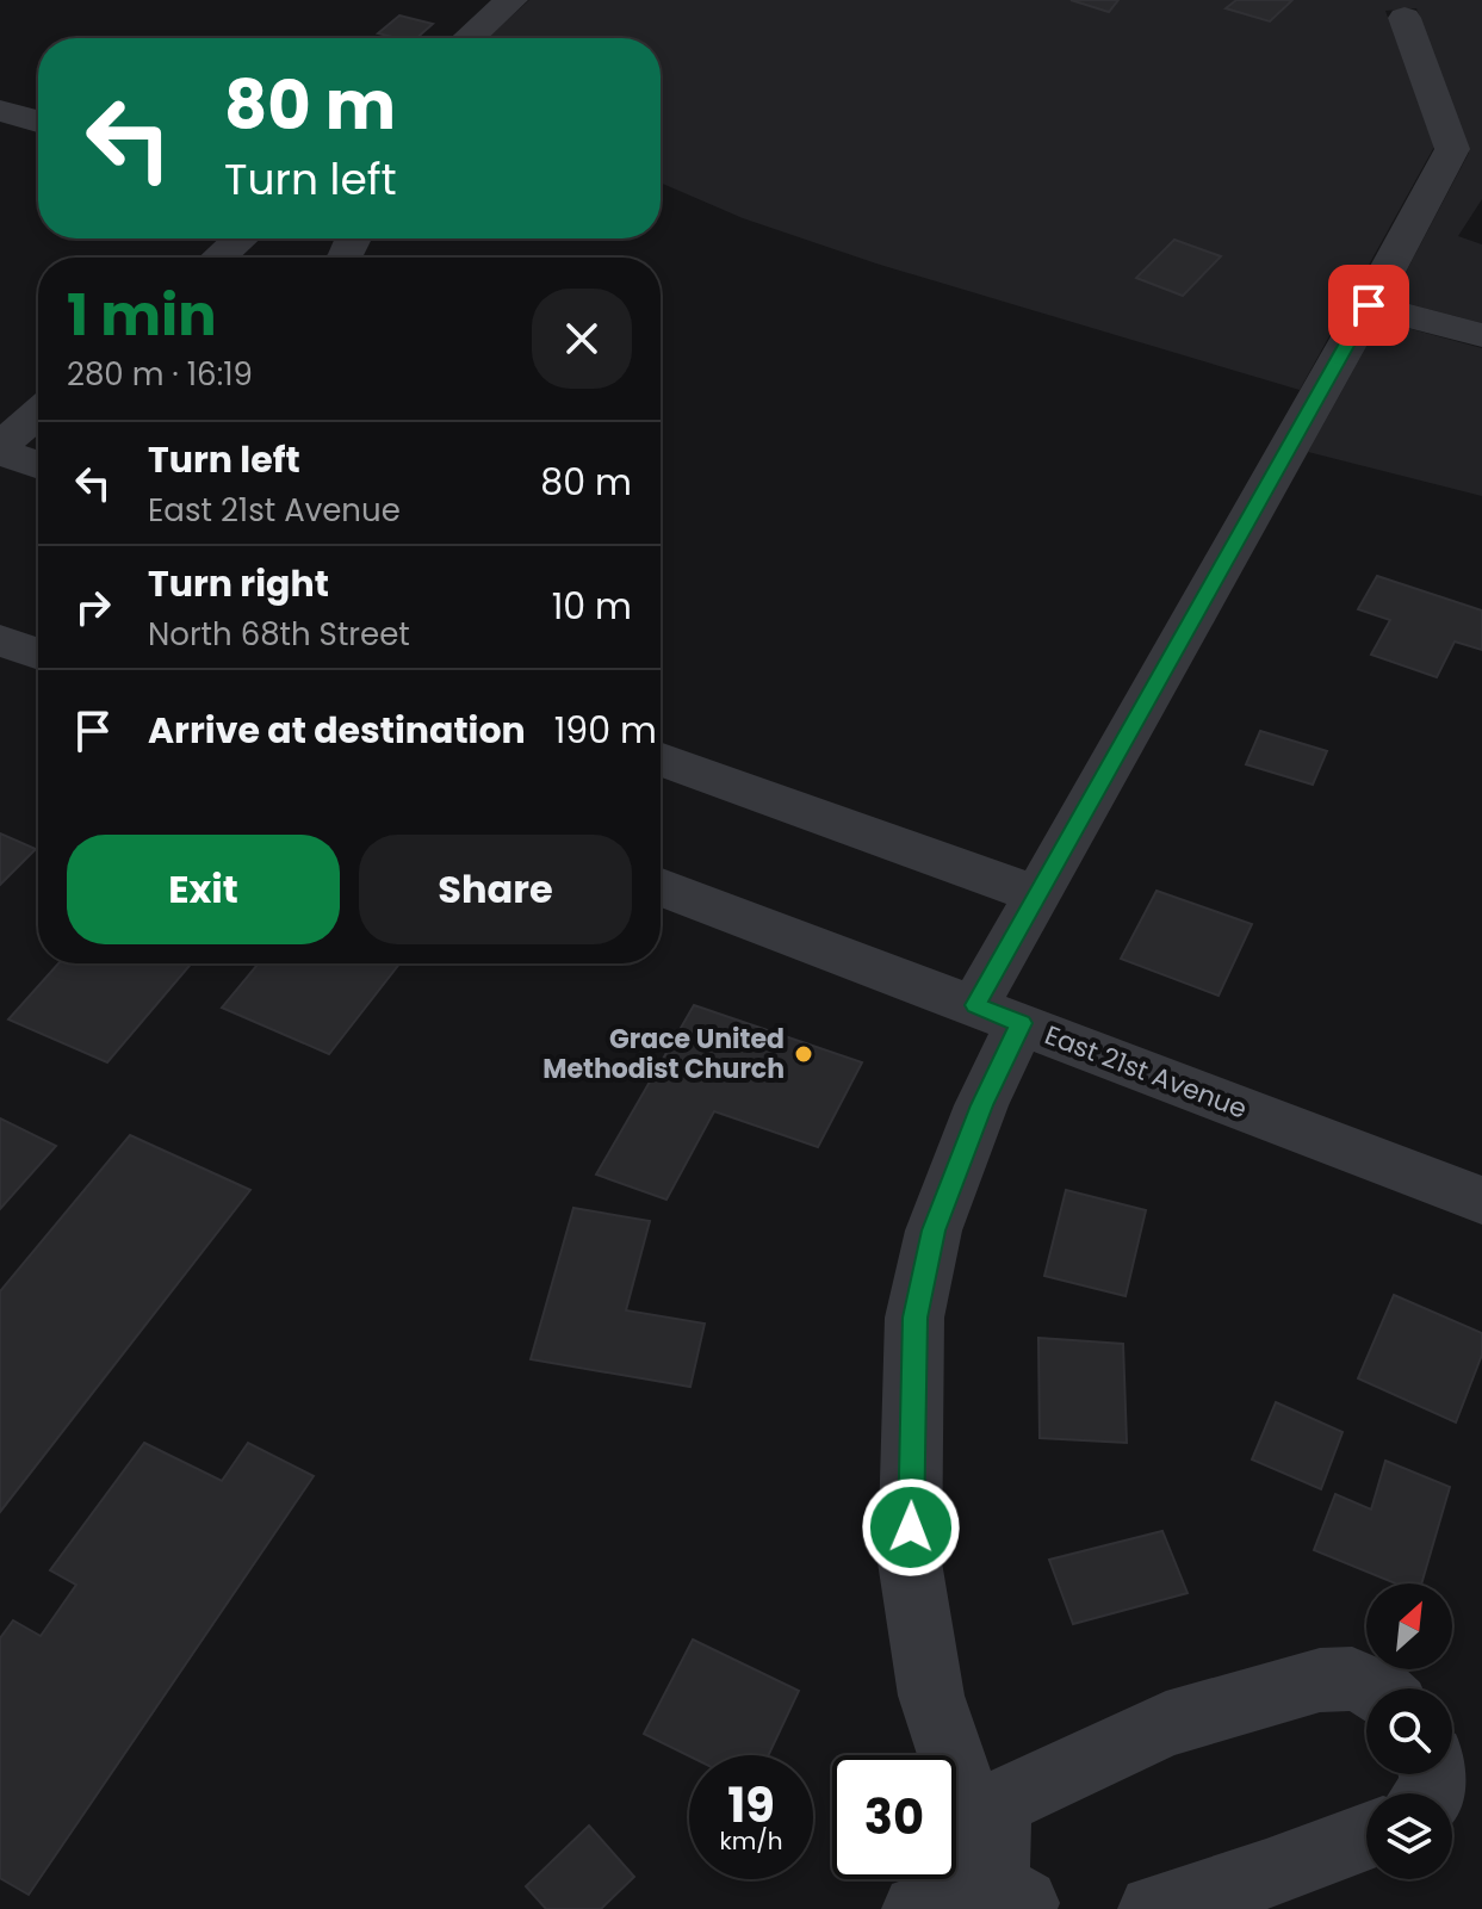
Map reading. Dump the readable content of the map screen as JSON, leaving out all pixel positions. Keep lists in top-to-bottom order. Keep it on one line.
{"streets":{"street":["East 21st Avenue"]},"places":["Grace United Methodist Church"],"north":"top right","page":{"turn":["80 m","Turn left"],"heading":["1 min","280 m · 16:19"],"list":[{"name":"Turn left","note":"East 21st Avenue","value":"80 m"},{"name":"Turn right","note":"North 68th Street","value":"10 m"},{"name":"Arrive at destination","value":"190 m"}],"buttons":["Exit","Share"],"speed":"19 km/h","limit":"30"}}
